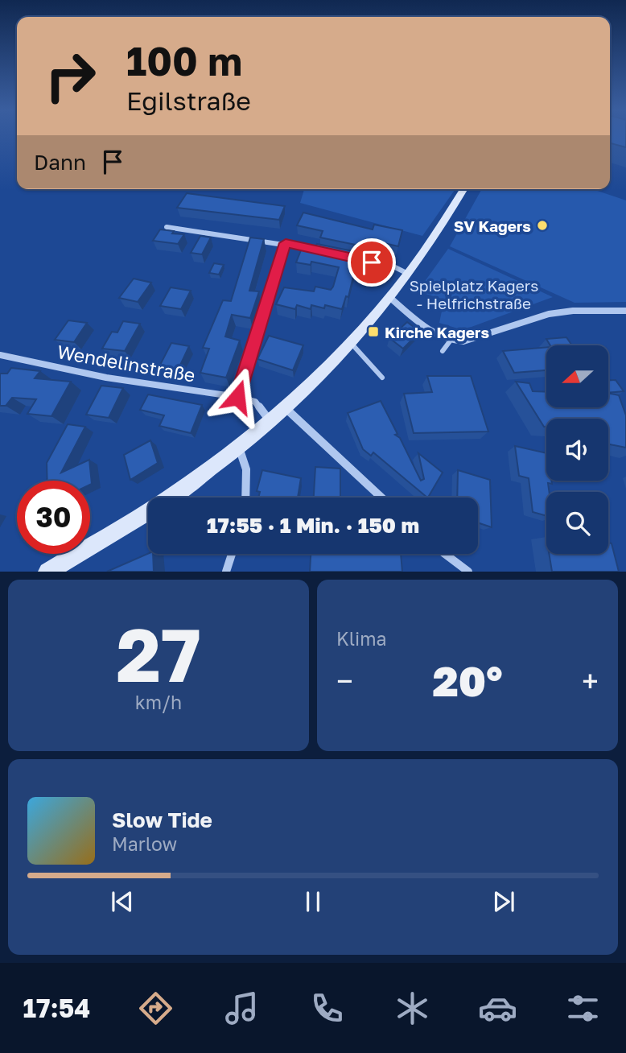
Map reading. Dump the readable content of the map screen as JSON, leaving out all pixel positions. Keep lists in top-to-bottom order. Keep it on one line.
{"streets":{"street":["Wendelinstraße"]},"parks":["Spielplatz Kagers - Helfrichstraße"],"places":{"other":["SV Kagers"],"transit":["Kirche Kagers"]},"north":"left","page":{"turn":["100 m","Egilstraße"],"then":"Dann","limit":"30","trip":"17:55 · 1 Min. · 150 m","tile":[["27","km/h"],"Klima"],"heat":["−","20°","+"],"song":["Slow Tide","Marlow"],"tabs":"17:54"}}
